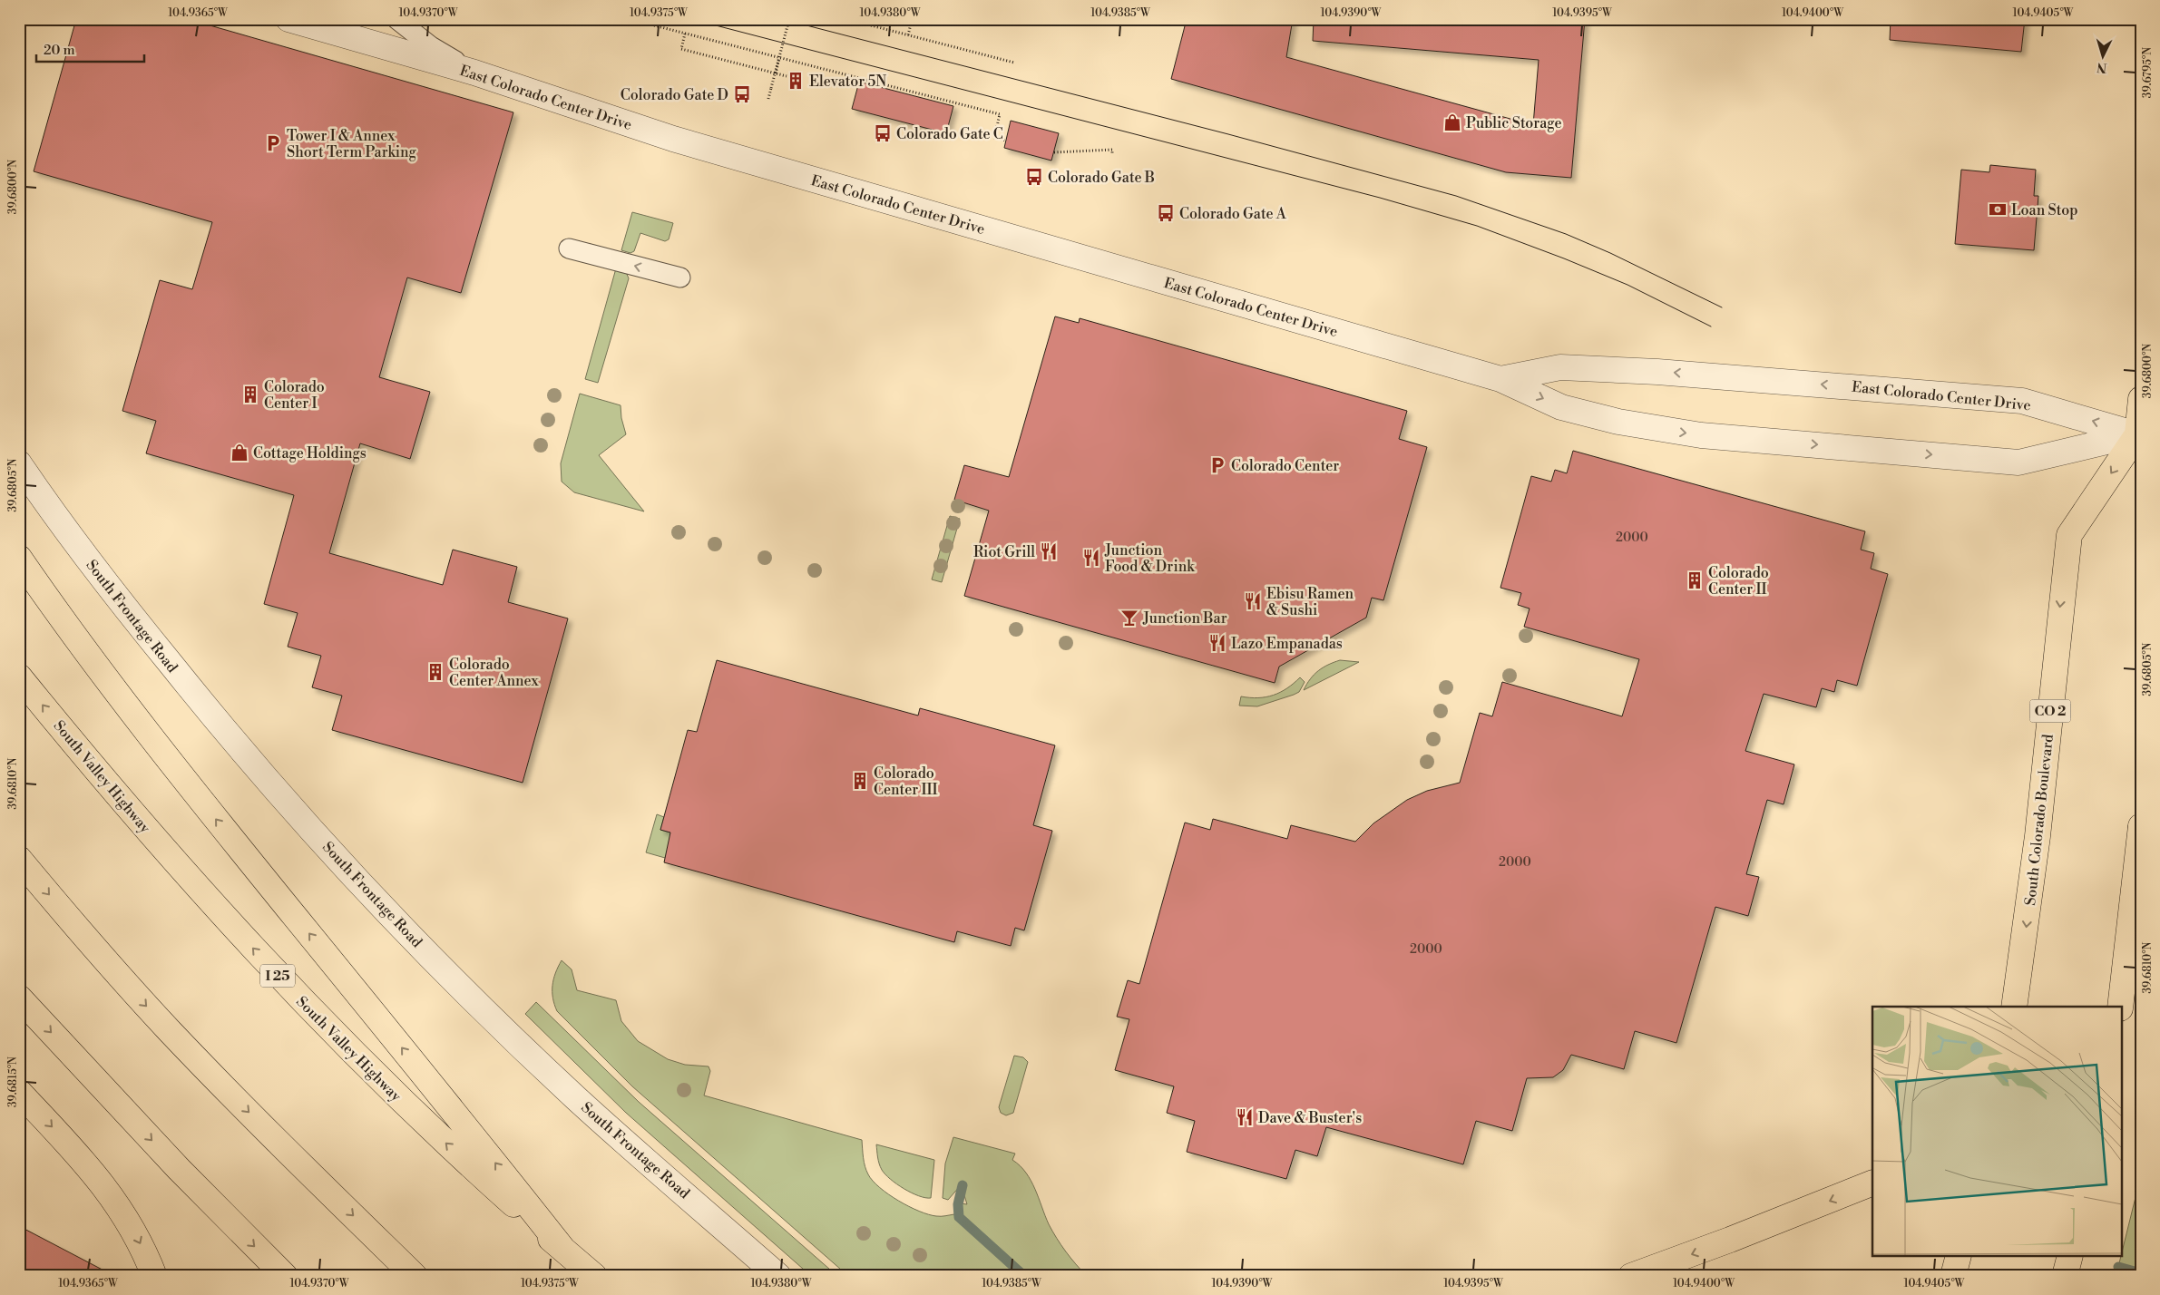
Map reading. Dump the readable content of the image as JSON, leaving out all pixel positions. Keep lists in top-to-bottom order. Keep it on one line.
{"streets":{"main road":["CO 2","South Valley Highway","South Colorado Boulevard","I 25"],"street":["East Colorado Center Drive","South Frontage Road"]},"crossings":[["East Colorado Center Drive","South Colorado Boulevard"]],"places":{"building":["Elevator 5N","Colorado Center I","Colorado Center II","Colorado Center Annex","Colorado Center III"],"bus stop":["Colorado Gate D","Colorado Gate C","Colorado Gate B","Colorado Gate A"],"shop":["Public Storage","Cottage Holdings"],"parking":["Tower I & Annex Short Term Parking","Colorado Center"],"bank":["Loan Stop"],"restaurant":["Riot Grill","Junction Food & Drink","Ebisu Ramen & Sushi","Lazo Empanadas","Dave & Buster's"],"bar":["Junction Bar"]},"house_numbers":["2000","2000","2000"],"scale_bar":"20 m","north":"bottom","coordinates":["104.9365°W","104.9370°W","104.9375°W","104.9380°W","104.9385°W","104.9390°W","104.9395°W","104.9400°W","104.9405°W","39.6795°N","39.6800°N","39.6805°N","39.6810°N","39.6815°N"]}
